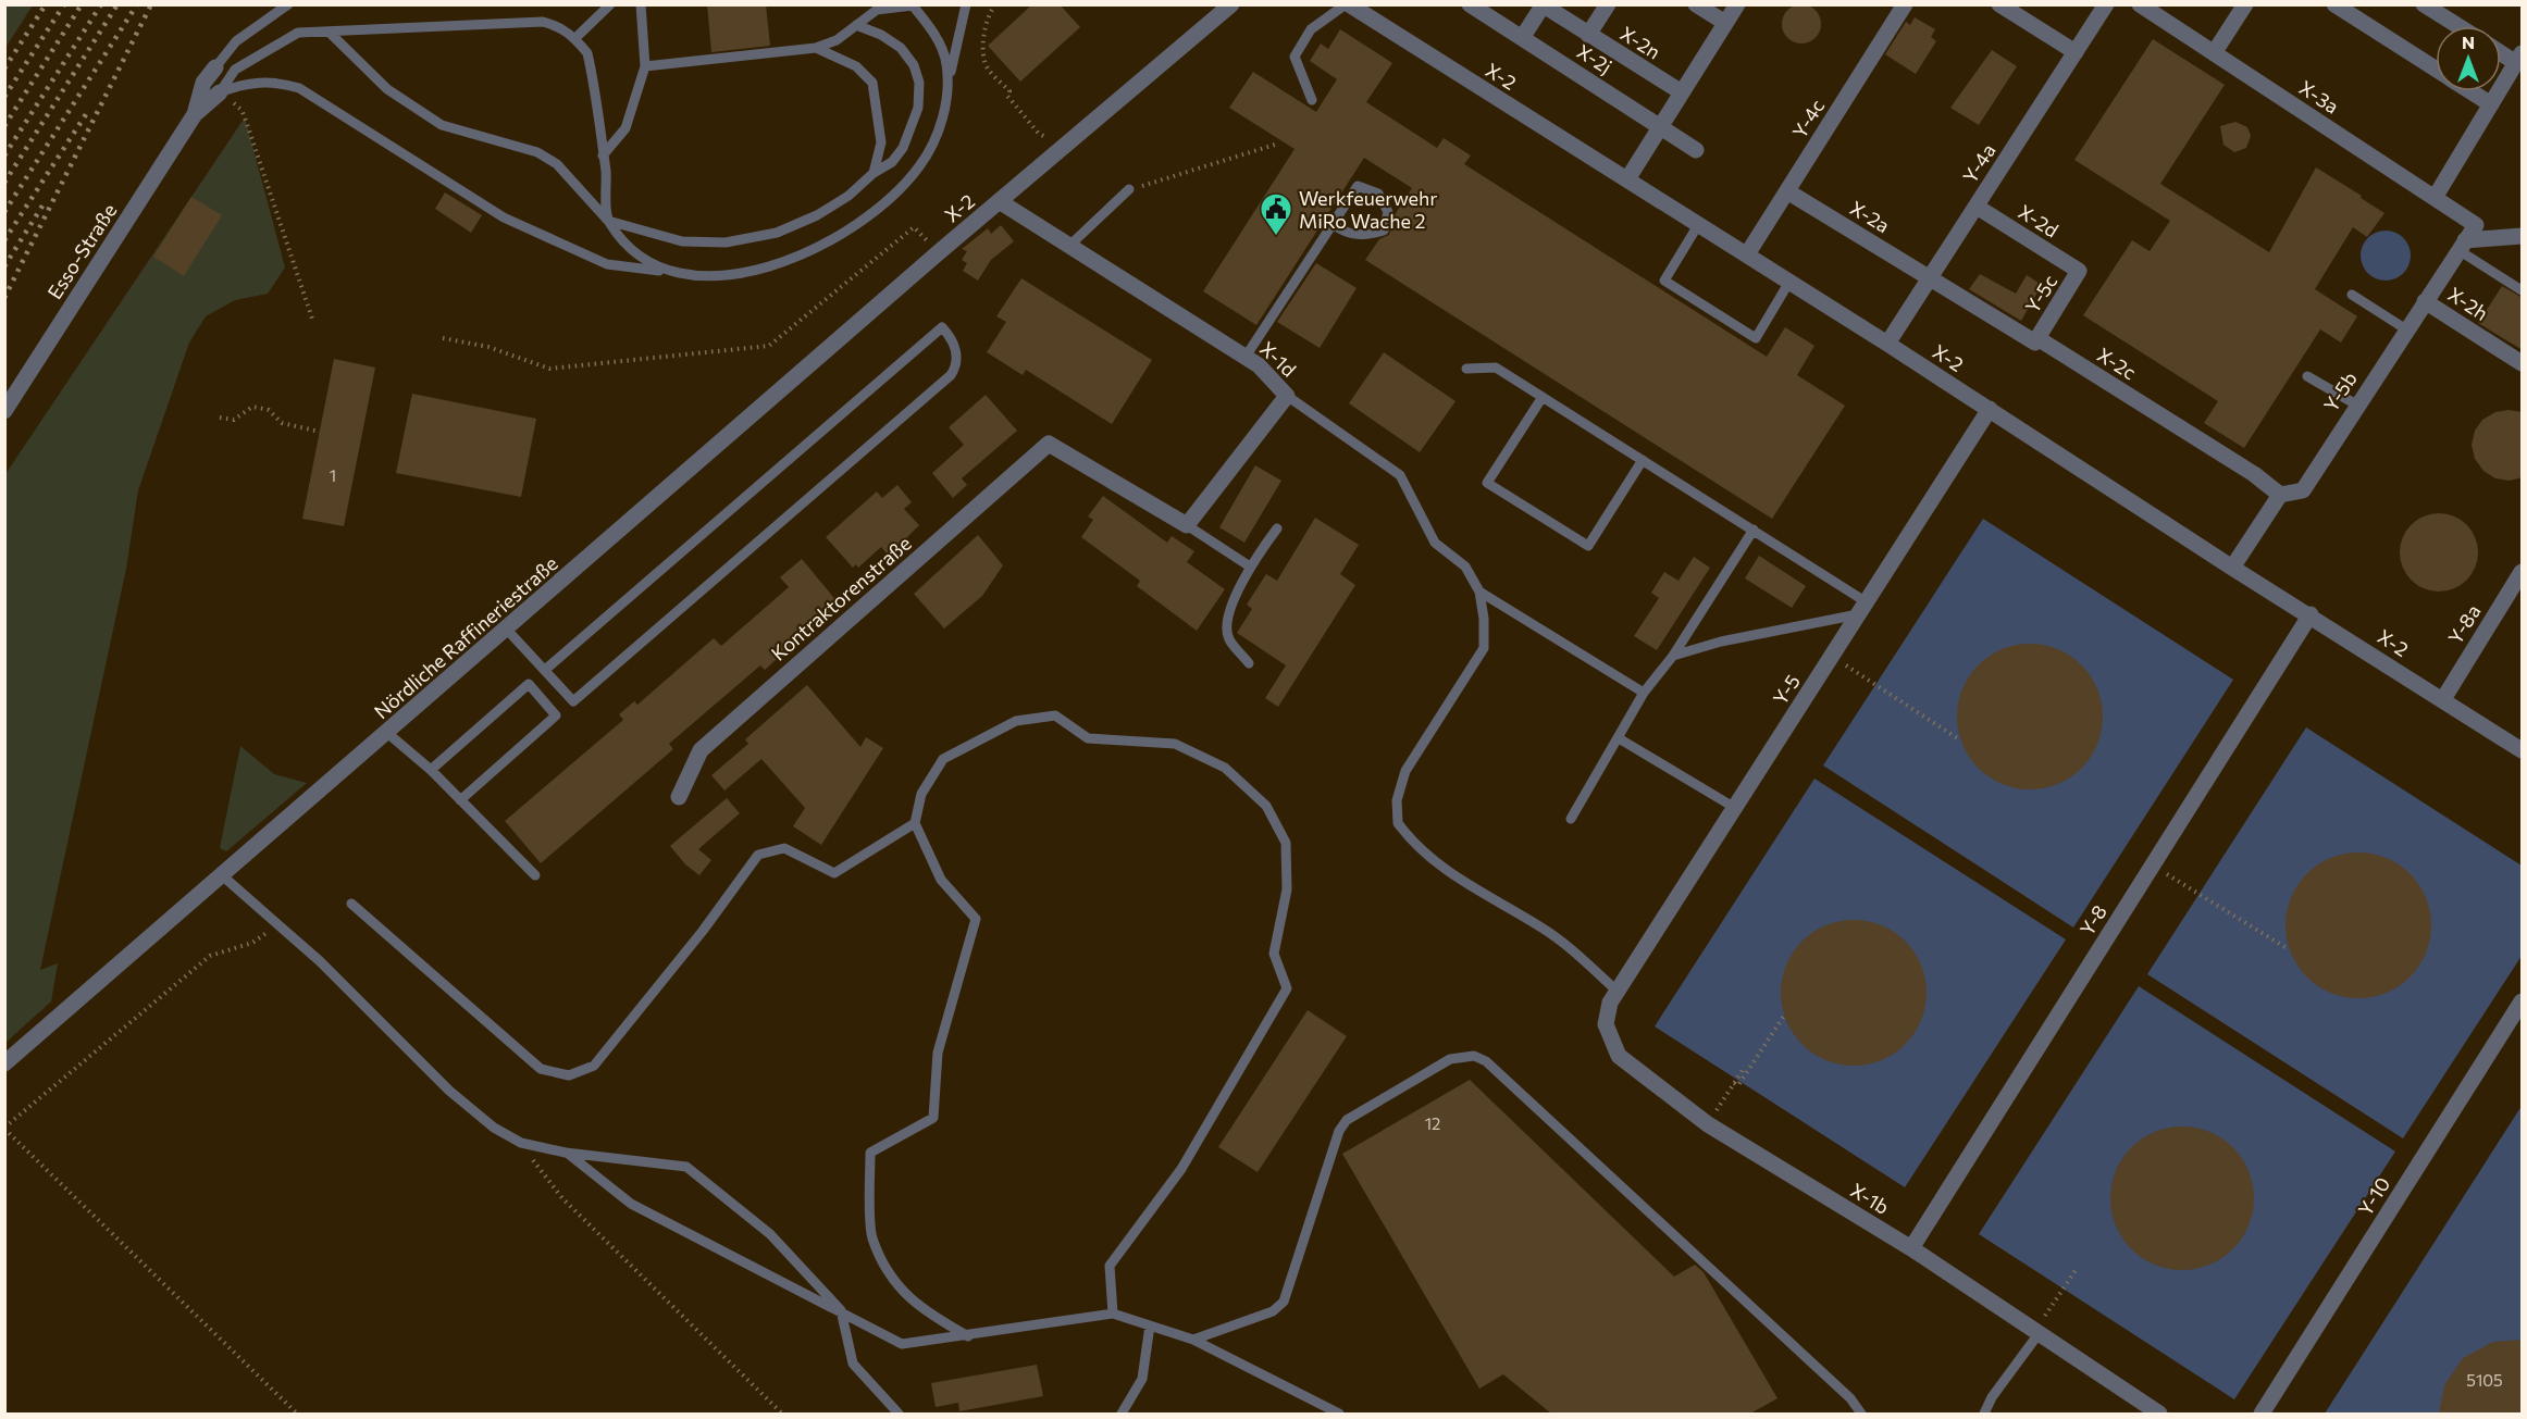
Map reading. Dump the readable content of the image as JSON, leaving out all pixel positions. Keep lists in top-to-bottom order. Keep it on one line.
{"streets":{"street":["X-2n","X-2j","X-2","X-3a","Y-4c","Y-4a","X-2a","X-2d","Esso-Straße","Y-5c","X-2h","X-1d","X-2c","Y-5b","Kontraktorenstraße","Y-8a","Nördliche Raffineriestraße","Y-5","Y-8","Y-10","X-1b"]},"crossings":[["X-2","Y-4c"],["X-2","Y-4a"],["X-2","X-1d"],["X-2","Y-8a"],["X-2","Nördliche Raffineriestraße"],["X-2","Y-5"],["X-2","Y-8"],["X-3a","Y-5b"],["Y-4c","X-2a"],["Y-4a","X-2a"],["Y-4a","X-2d"],["Y-4a","X-2c"],["X-2a","X-2c"],["X-2d","Y-5c"],["Y-5c","X-2c"],["X-2h","Y-5b"],["X-1d","Kontraktorenstraße"],["X-2c","Y-5b"],["Y-5","X-1b"],["Y-8","X-1b"]],"places":{"public building":["Werkfeuerwehr MiRo Wache 2"]},"house_numbers":["1","12","5105"],"north":"top"}
